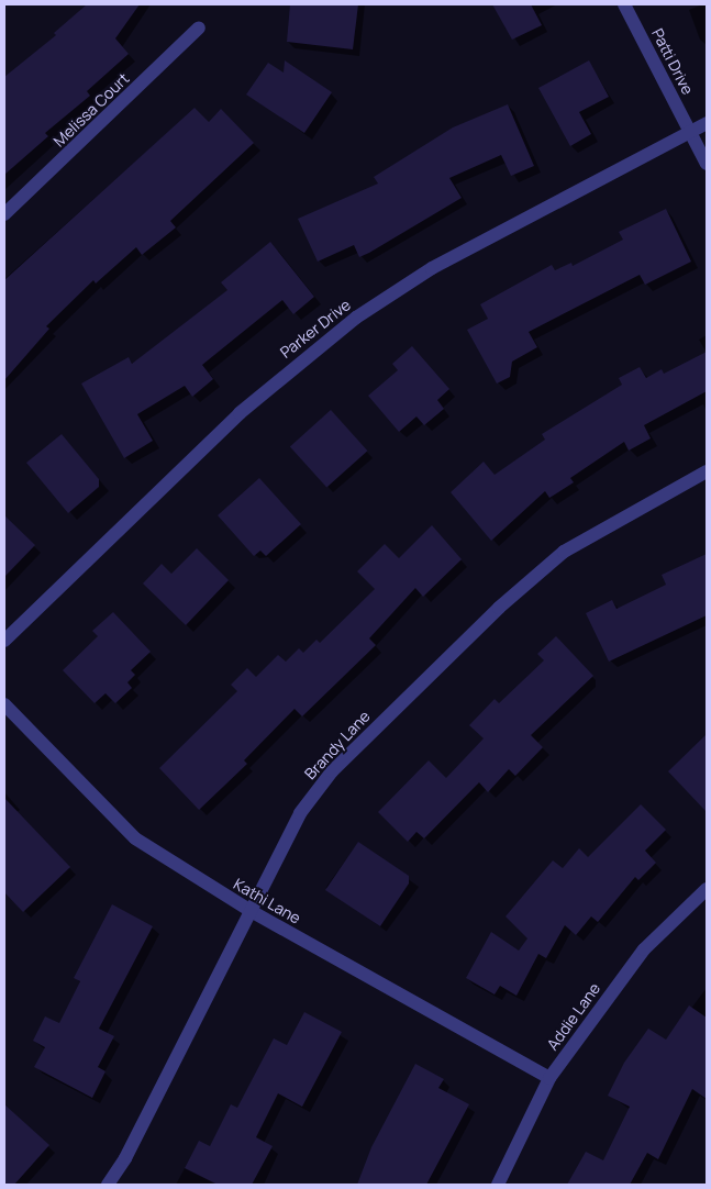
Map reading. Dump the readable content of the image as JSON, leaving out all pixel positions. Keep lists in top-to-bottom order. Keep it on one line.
{"streets":{"street":["Patti Drive","Melissa Court","Parker Drive","Brandy Lane","Kathi Lane","Addie Lane"]},"crossings":[["Patti Drive","Parker Drive"],["Brandy Lane","Kathi Lane"],["Kathi Lane","Addie Lane"]]}
